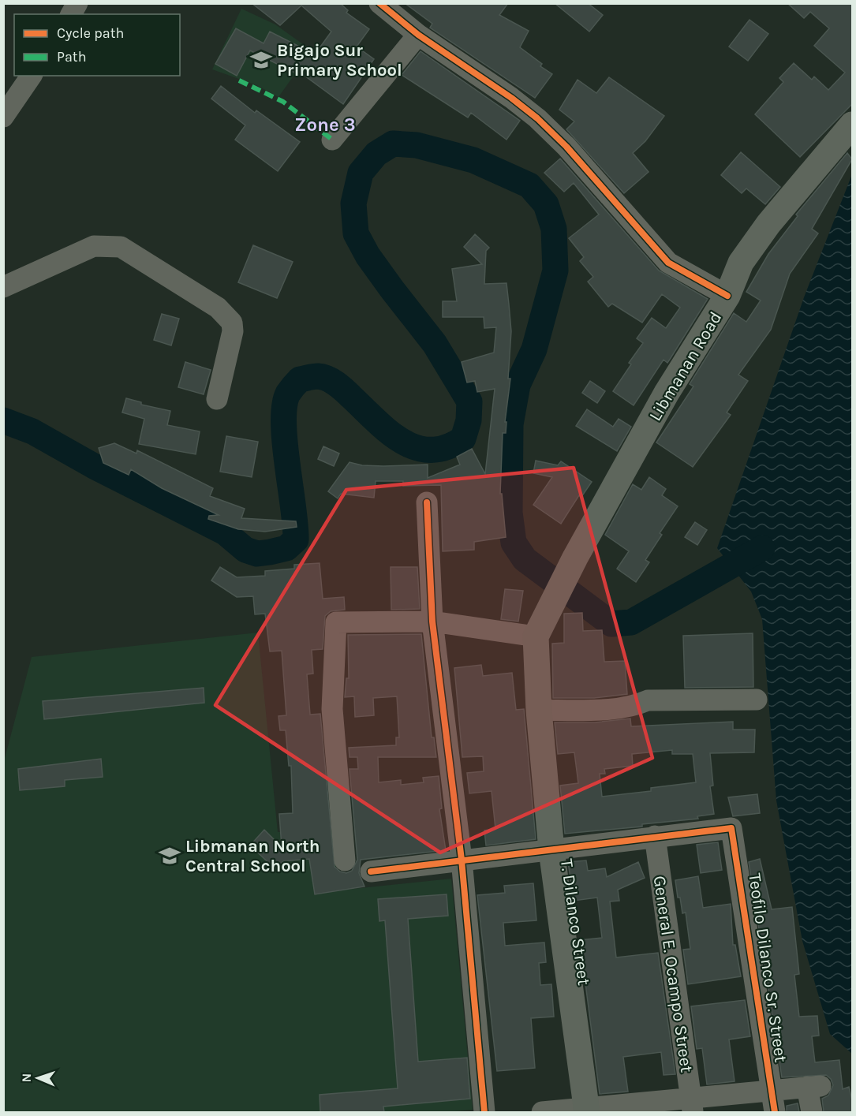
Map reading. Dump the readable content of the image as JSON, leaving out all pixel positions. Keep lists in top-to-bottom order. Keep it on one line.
{"streets":{"main road":["Libmanan Road","T. Dilanco Street"],"street":["Teofilo Dilanco Sr. Street","General E. Ocampo Street"]},"crossings":[["Libmanan Road","T. Dilanco Street"],["Teofilo Dilanco Sr. Street","General E. Ocampo Street"]],"districts":["Zone 3"],"places":{"school or university":["Bigajo Sur Primary School","Libmanan North Central School"]},"legend":["Cycle path","Path"],"north":"left"}
